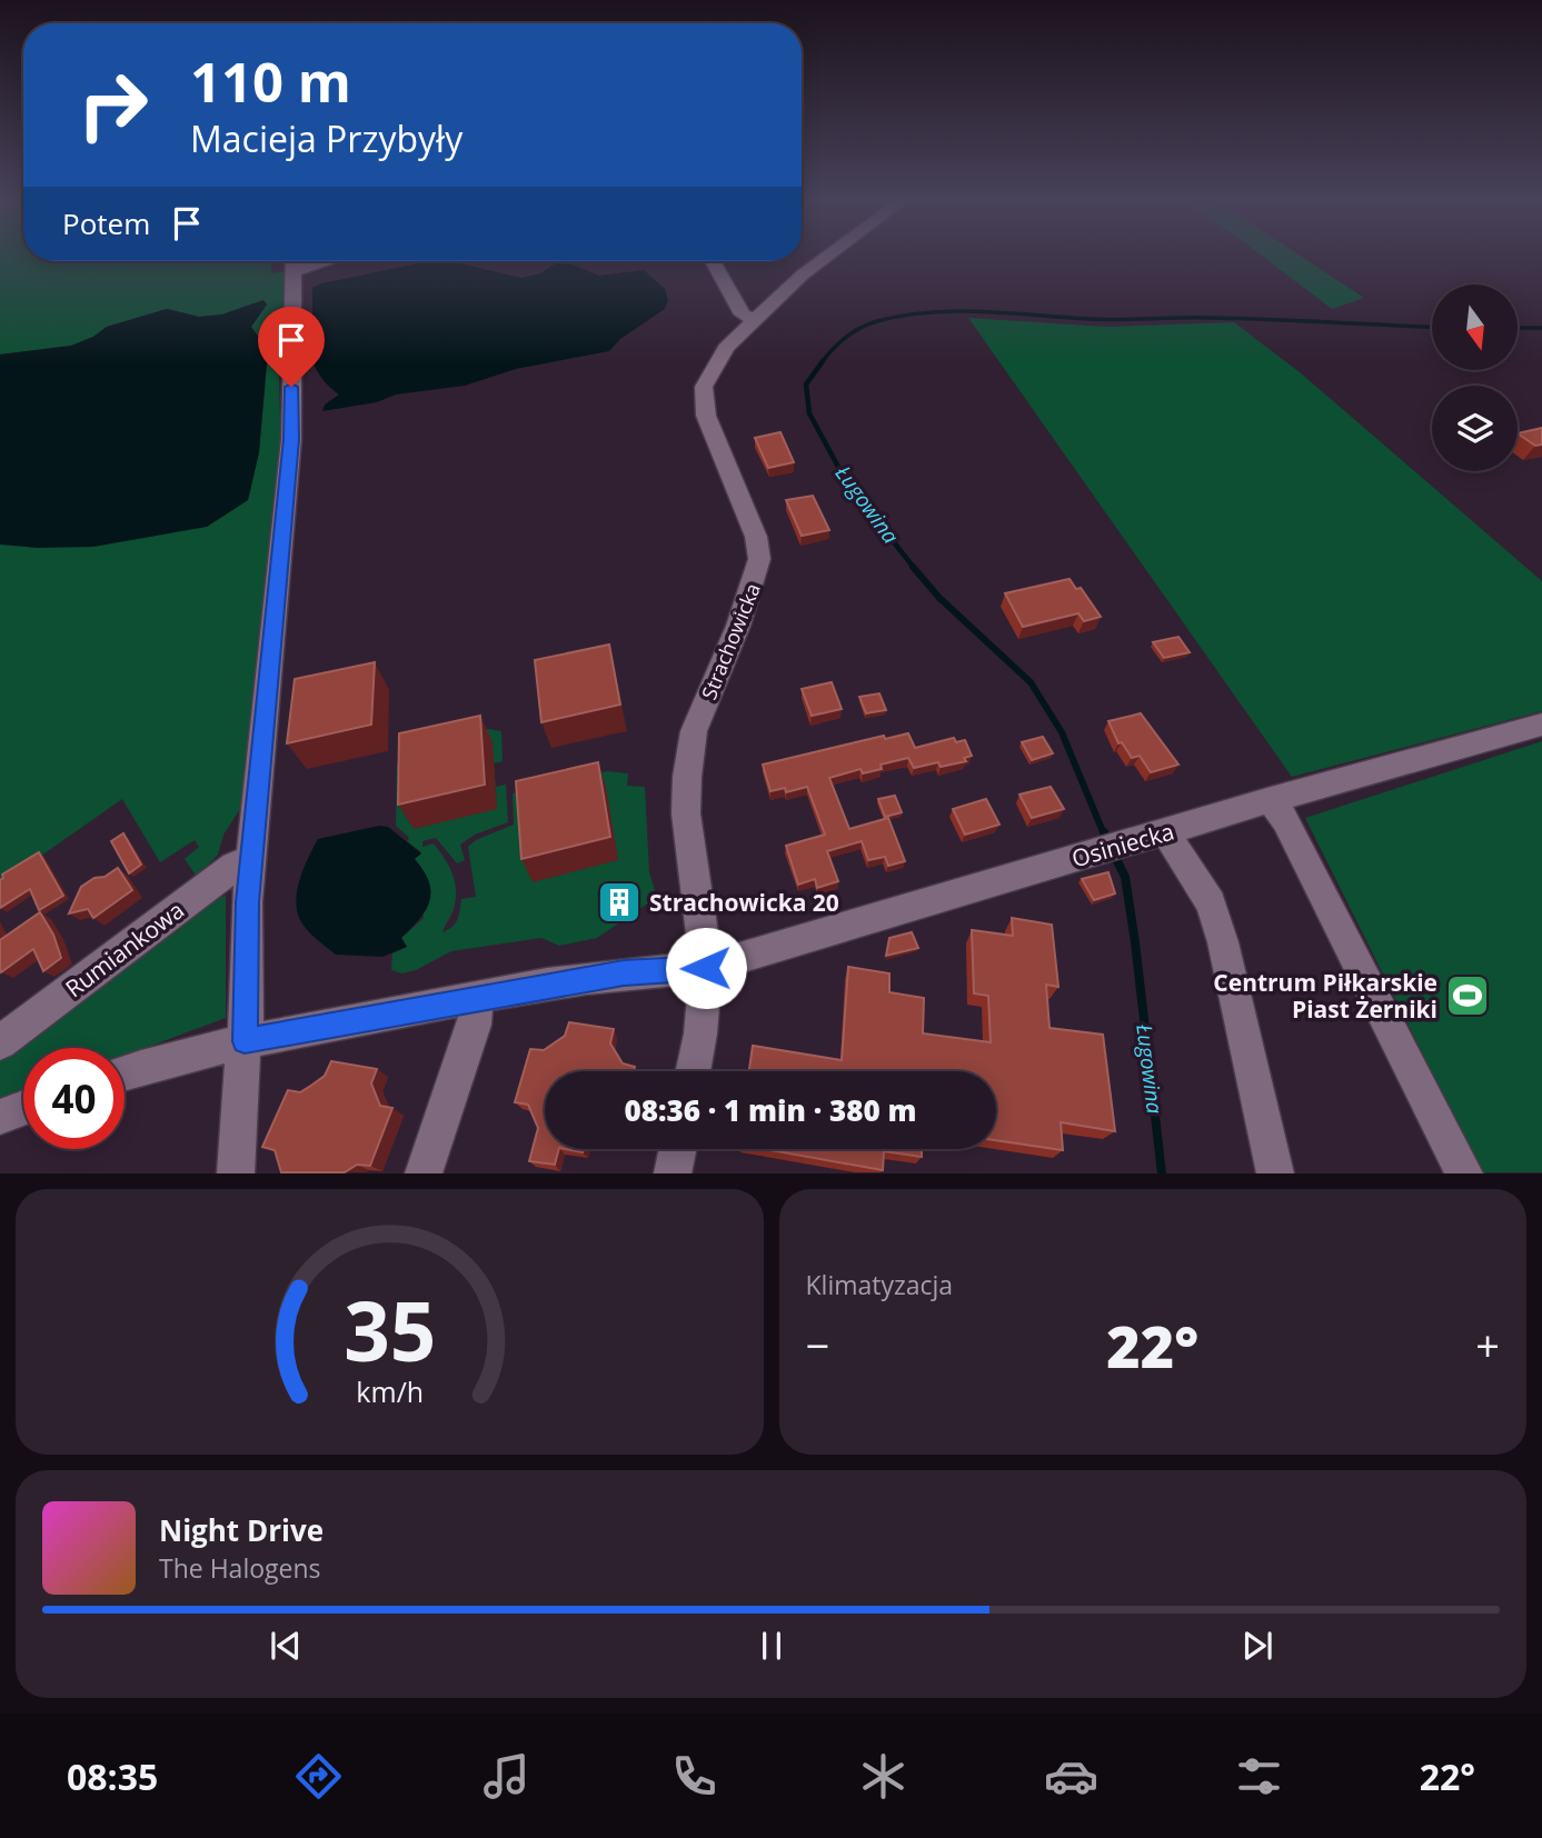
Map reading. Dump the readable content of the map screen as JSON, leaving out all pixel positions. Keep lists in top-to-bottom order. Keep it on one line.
{"streets":{"street":["Strachowicka","Osiniecka","Rumiankowa"]},"crossings":[["Strachowicka","Osiniecka"]],"water":["Ługowina"],"places":{"building":["Strachowicka 20"],"sports":["Centrum Piłkarskie Piast Żerniki"]},"north":"bottom","page":{"turn":["110 m","Macieja Przybyły"],"then":"Potem","limit":"40","trip":"08:36 · 1 min · 380 m","tile":"Klimatyzacja","heat":["−","22°","+"],"song":["Night Drive","The Halogens"],"tabs":["08:35","22°"],"gauge":["35","km/h"]}}
